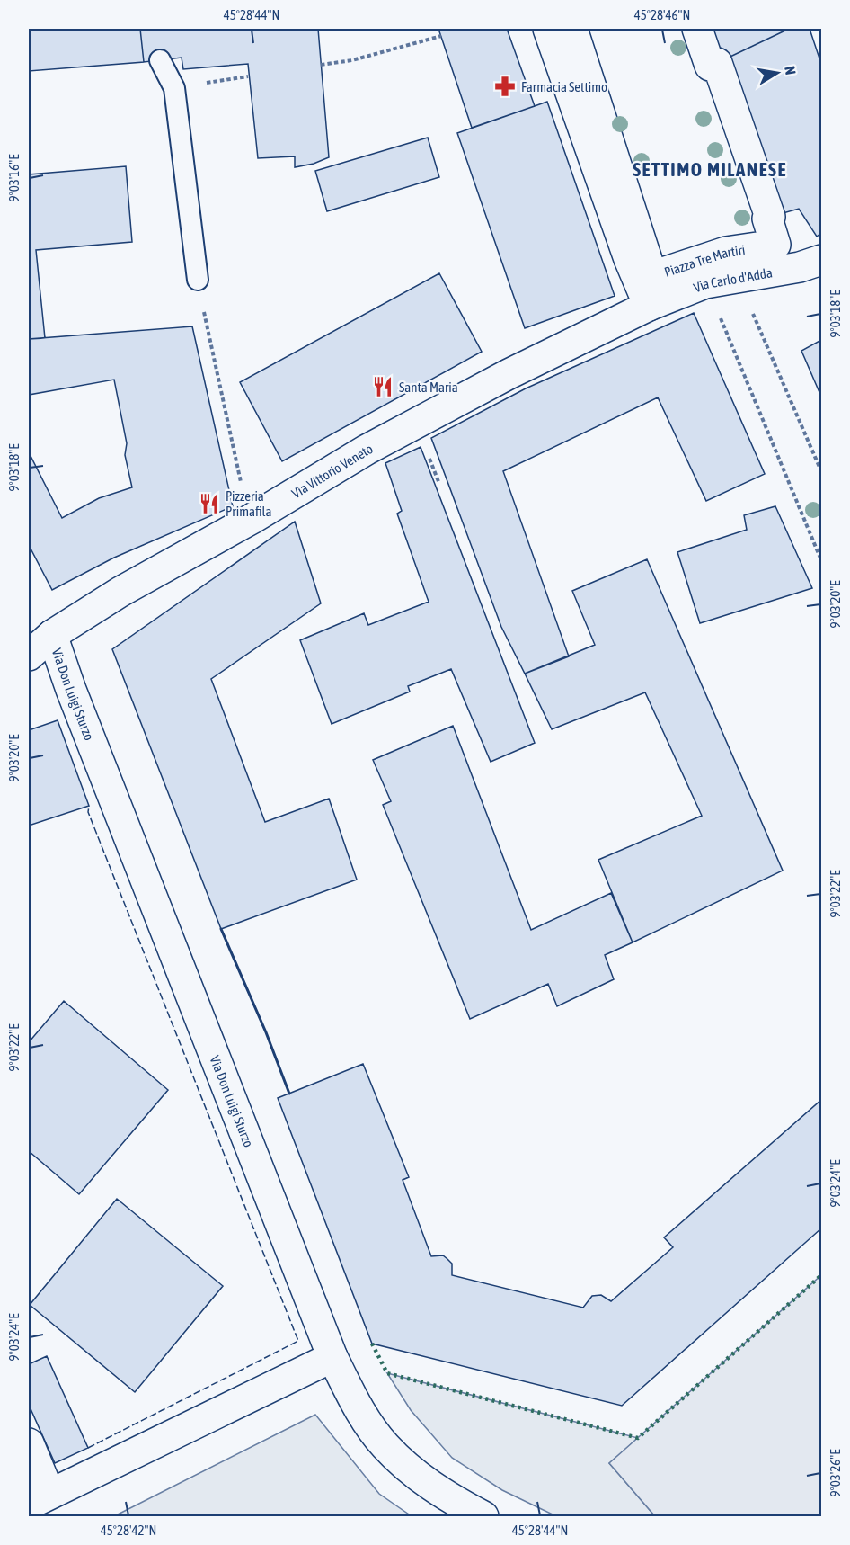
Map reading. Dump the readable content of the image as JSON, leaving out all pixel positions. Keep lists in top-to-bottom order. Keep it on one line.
{"streets":{"street":["Piazza Tre Martiri","Via Carlo d'Adda","Via Vittorio Veneto","Via Don Luigi Sturzo"]},"crossings":[["Via Carlo d'Adda","Via Vittorio Veneto"],["Via Vittorio Veneto","Via Don Luigi Sturzo"]],"districts":["SETTIMO MILANESE"],"places":{"pharmacy":["Farmacia Settimo"],"restaurant":["Santa Maria","Pizzeria Primafila"]},"north":"right","coordinates":["45°28'44\"N","45°28'46\"N","9°03'16\"E","9°03'18\"E","9°03'20\"E","9°03'22\"E","9°03'24\"E","9°03'26\"E","45°28'42\"N"]}
